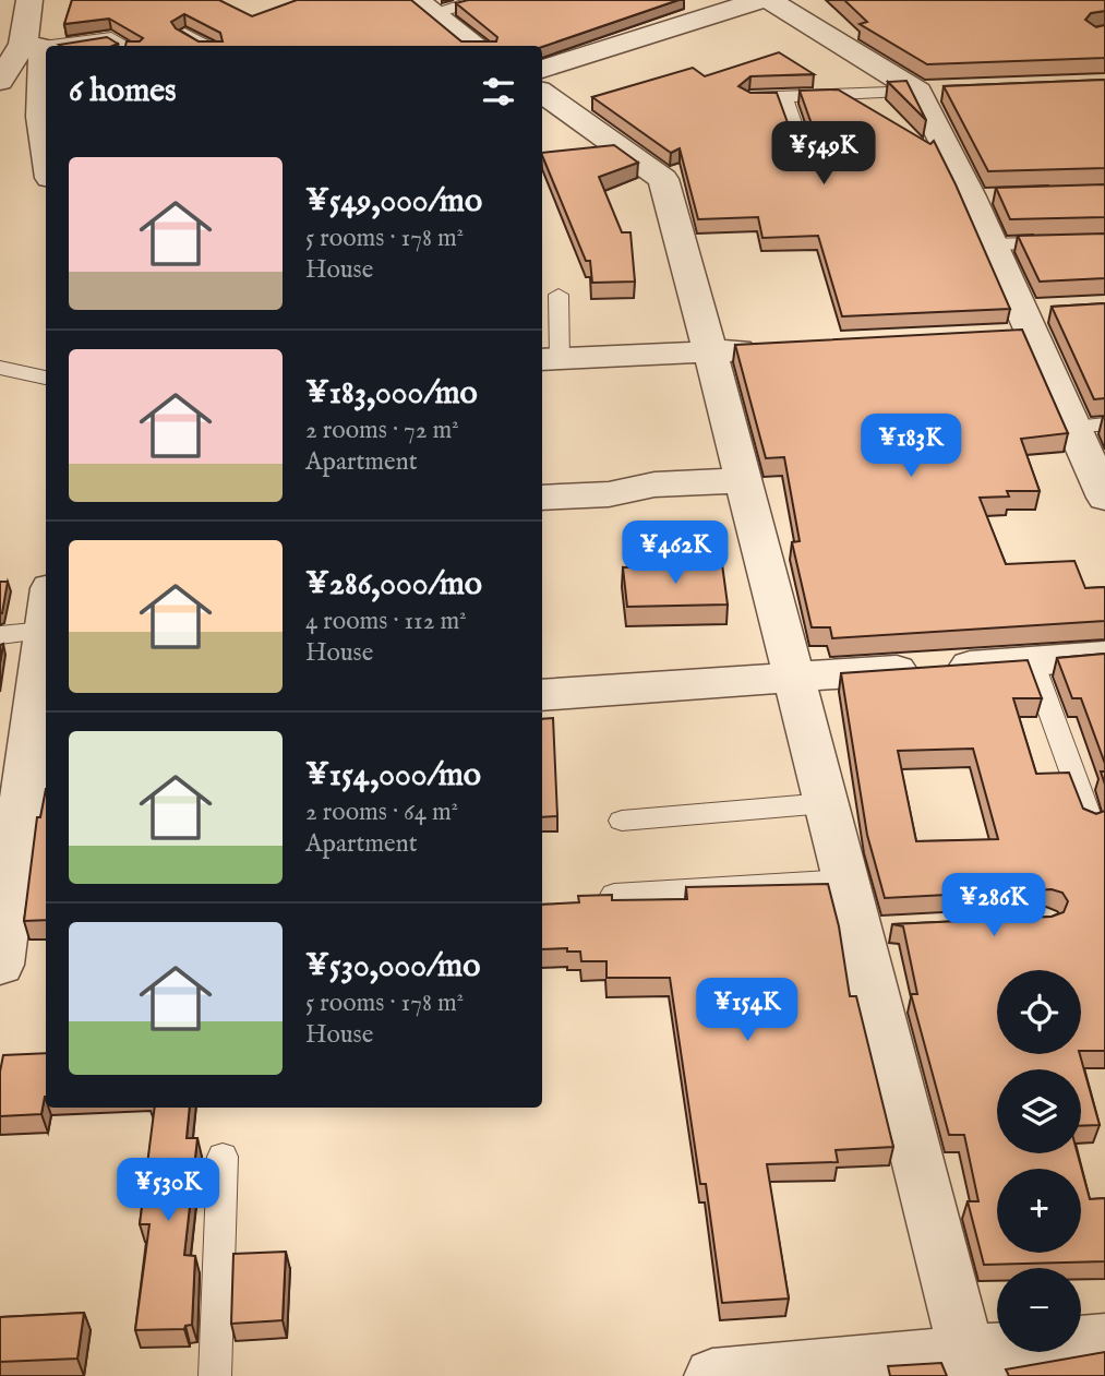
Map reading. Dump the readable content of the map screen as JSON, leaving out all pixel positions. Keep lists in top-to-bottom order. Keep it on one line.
{"page":{"heading":"6 homes","price":["¥549K","¥183K","¥462K","¥286K","¥154K","¥530K"],"list":[{"name":"¥549,000/mo","note":"5 rooms · 178 m² · House"},{"name":"¥183,000/mo","note":"2 rooms · 72 m² · Apartment"},{"name":"¥286,000/mo","note":"4 rooms · 112 m² · House"},{"name":"¥154,000/mo","note":"2 rooms · 64 m² · Apartment"},{"name":"¥530,000/mo","note":"5 rooms · 178 m² · House"}],"map_buttons":["+","−"]}}
